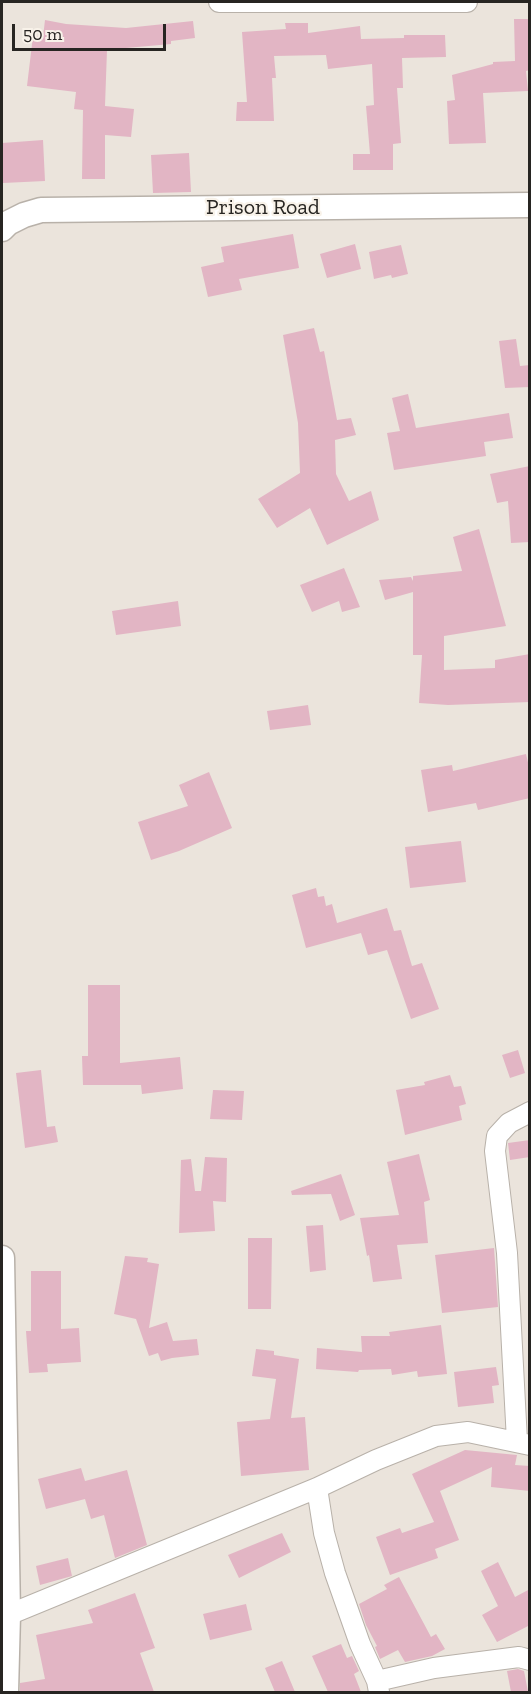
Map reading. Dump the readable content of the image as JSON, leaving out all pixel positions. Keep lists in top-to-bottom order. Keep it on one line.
{"streets":{"street":["Prison Road"]},"scale_bar":"50 m"}
